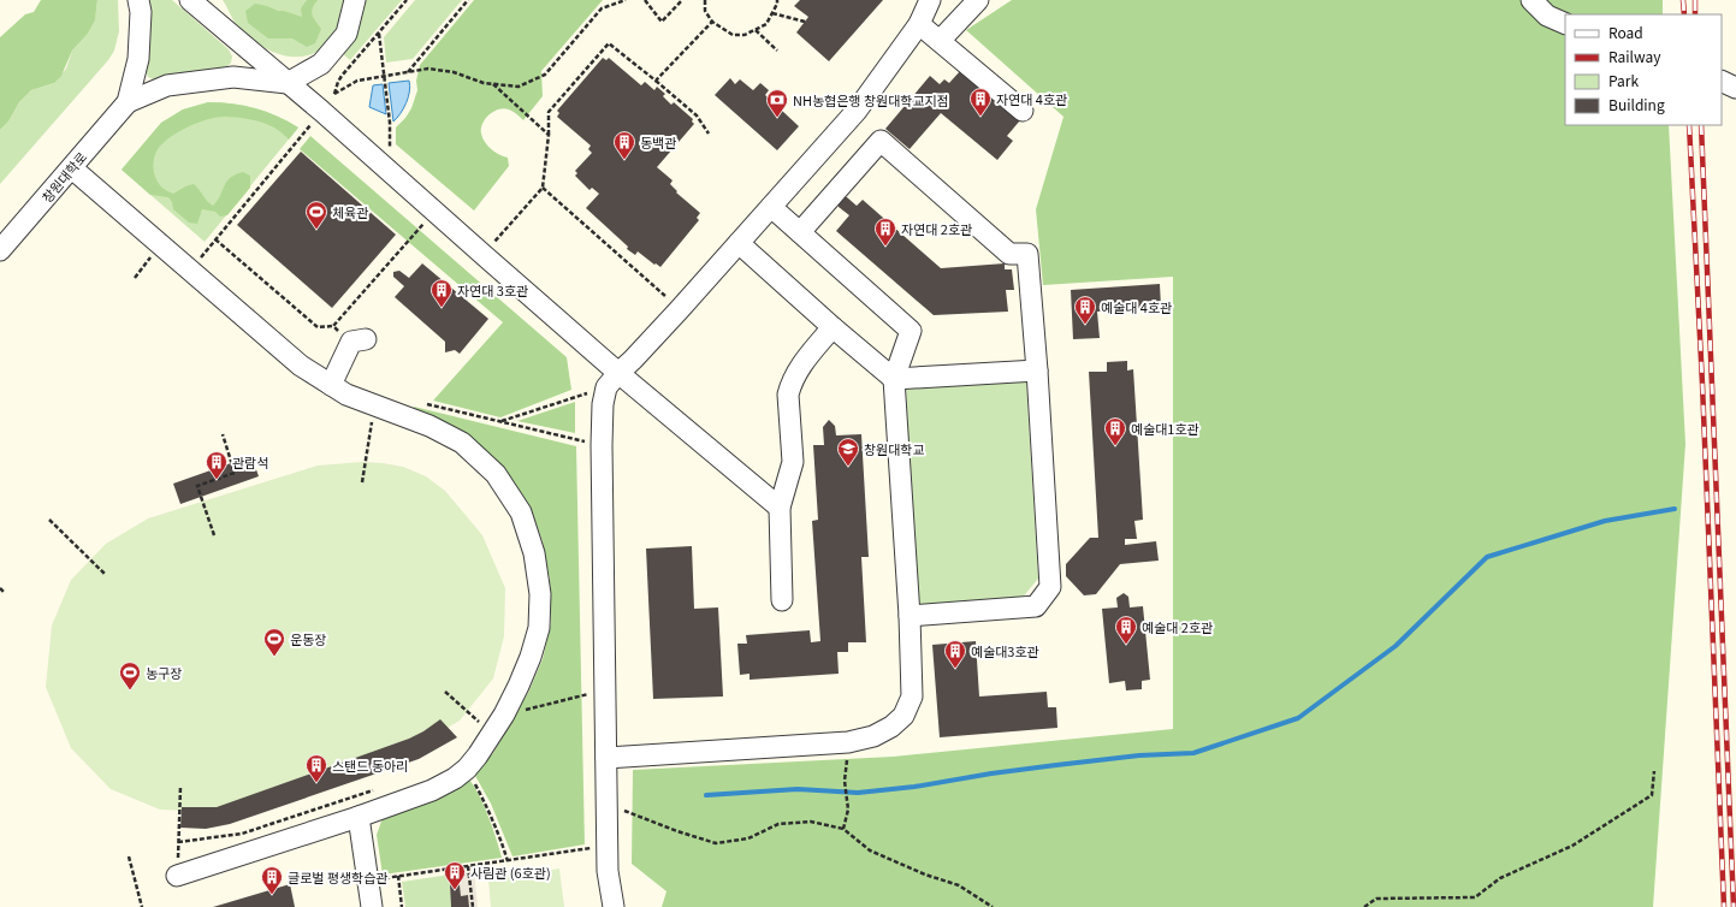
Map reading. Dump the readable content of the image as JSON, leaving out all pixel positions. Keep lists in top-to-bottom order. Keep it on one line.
{"streets":{"street":["창원대학로"]},"places":{"building":["자연대 4호관","동백관","자연대 2호관","자연대 3호관","예술대 4호관","예술대1호관","관람석","예술대 2호관","예술대3호관","스탠드 동아리","사림관 (6호관)","글로벌 평생학습관"],"bank":["NH농협은행 창원대학교지점"],"sports":["체육관","운동장","농구장"],"school or university":["창원대학교"]},"legend":["Road","Railway","Park","Building"]}
